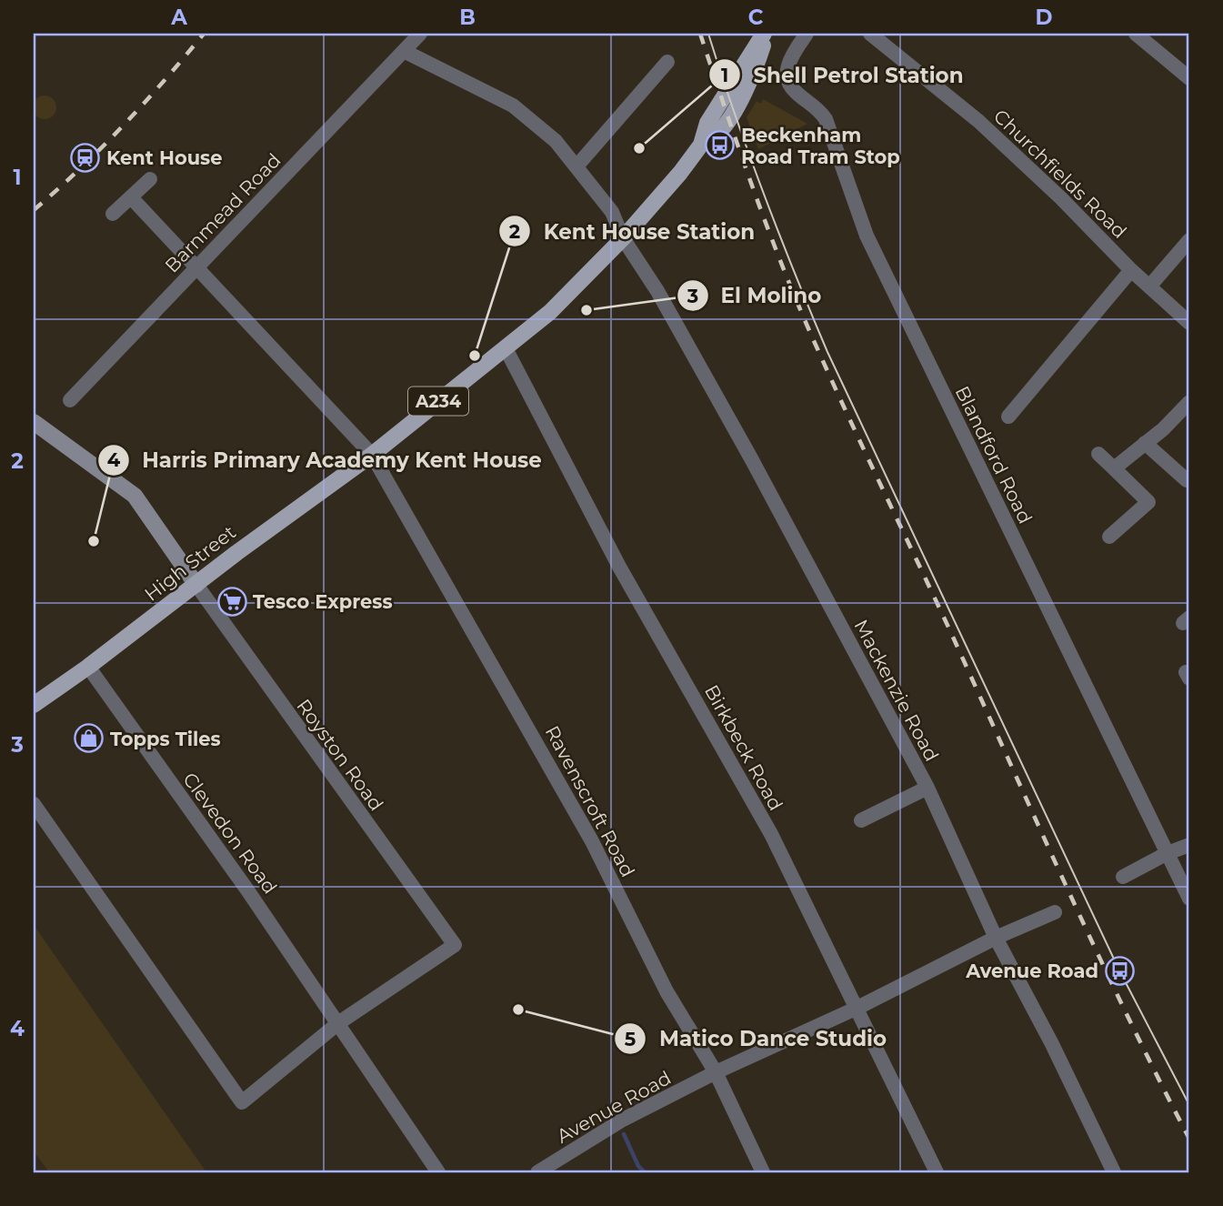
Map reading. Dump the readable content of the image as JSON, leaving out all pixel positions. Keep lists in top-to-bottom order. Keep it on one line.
{"streets":{"main road":["A234","High Street"],"street":["Churchfields Road","Barnmead Road","Blandford Road","Mackenzie Road","Birkbeck Road","Royston Road","Ravenscroft Road","Clevedon Road","Avenue Road"]},"crossings":[["Barnmead Road","Ravenscroft Road"],["A234","High Street"],["A234","Mackenzie Road"],["A234","Birkbeck Road"],["A234","Ravenscroft Road"],["High Street","Royston Road"],["High Street","Ravenscroft Road"],["High Street","Clevedon Road"],["Mackenzie Road","Avenue Road"],["Birkbeck Road","Avenue Road"],["Royston Road","Clevedon Road"],["Ravenscroft Road","Avenue Road"]],"places":{"bus stop":["Beckenham Road Tram Stop","Avenue Road"],"other":["Shell Petrol Station","El Molino","Kent House Station","Harris Primary Academy Kent House","Matico Dance Studio"],"station":["Kent House"],"supermarket":["Tesco Express"],"shop":["Topps Tiles"]},"grid":{"columns":["A","B","C","D"],"rows":["1","2","3","4"]}}
